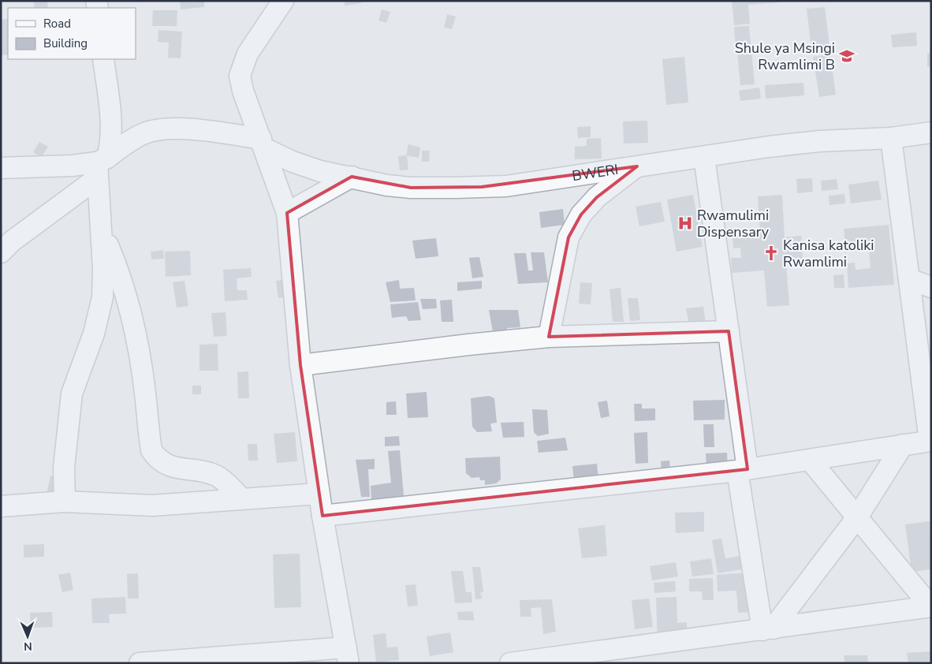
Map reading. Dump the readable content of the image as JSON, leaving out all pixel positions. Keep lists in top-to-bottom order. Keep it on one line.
{"streets":{"street":["BWERI"]},"places":{"school or university":["Shule ya Msingi Rwamlimi B"],"hospital":["Rwamulimi Dispensary"],"church":["Kanisa katoliki Rwamlimi"]},"legend":["Road","Building"],"north":"bottom"}
